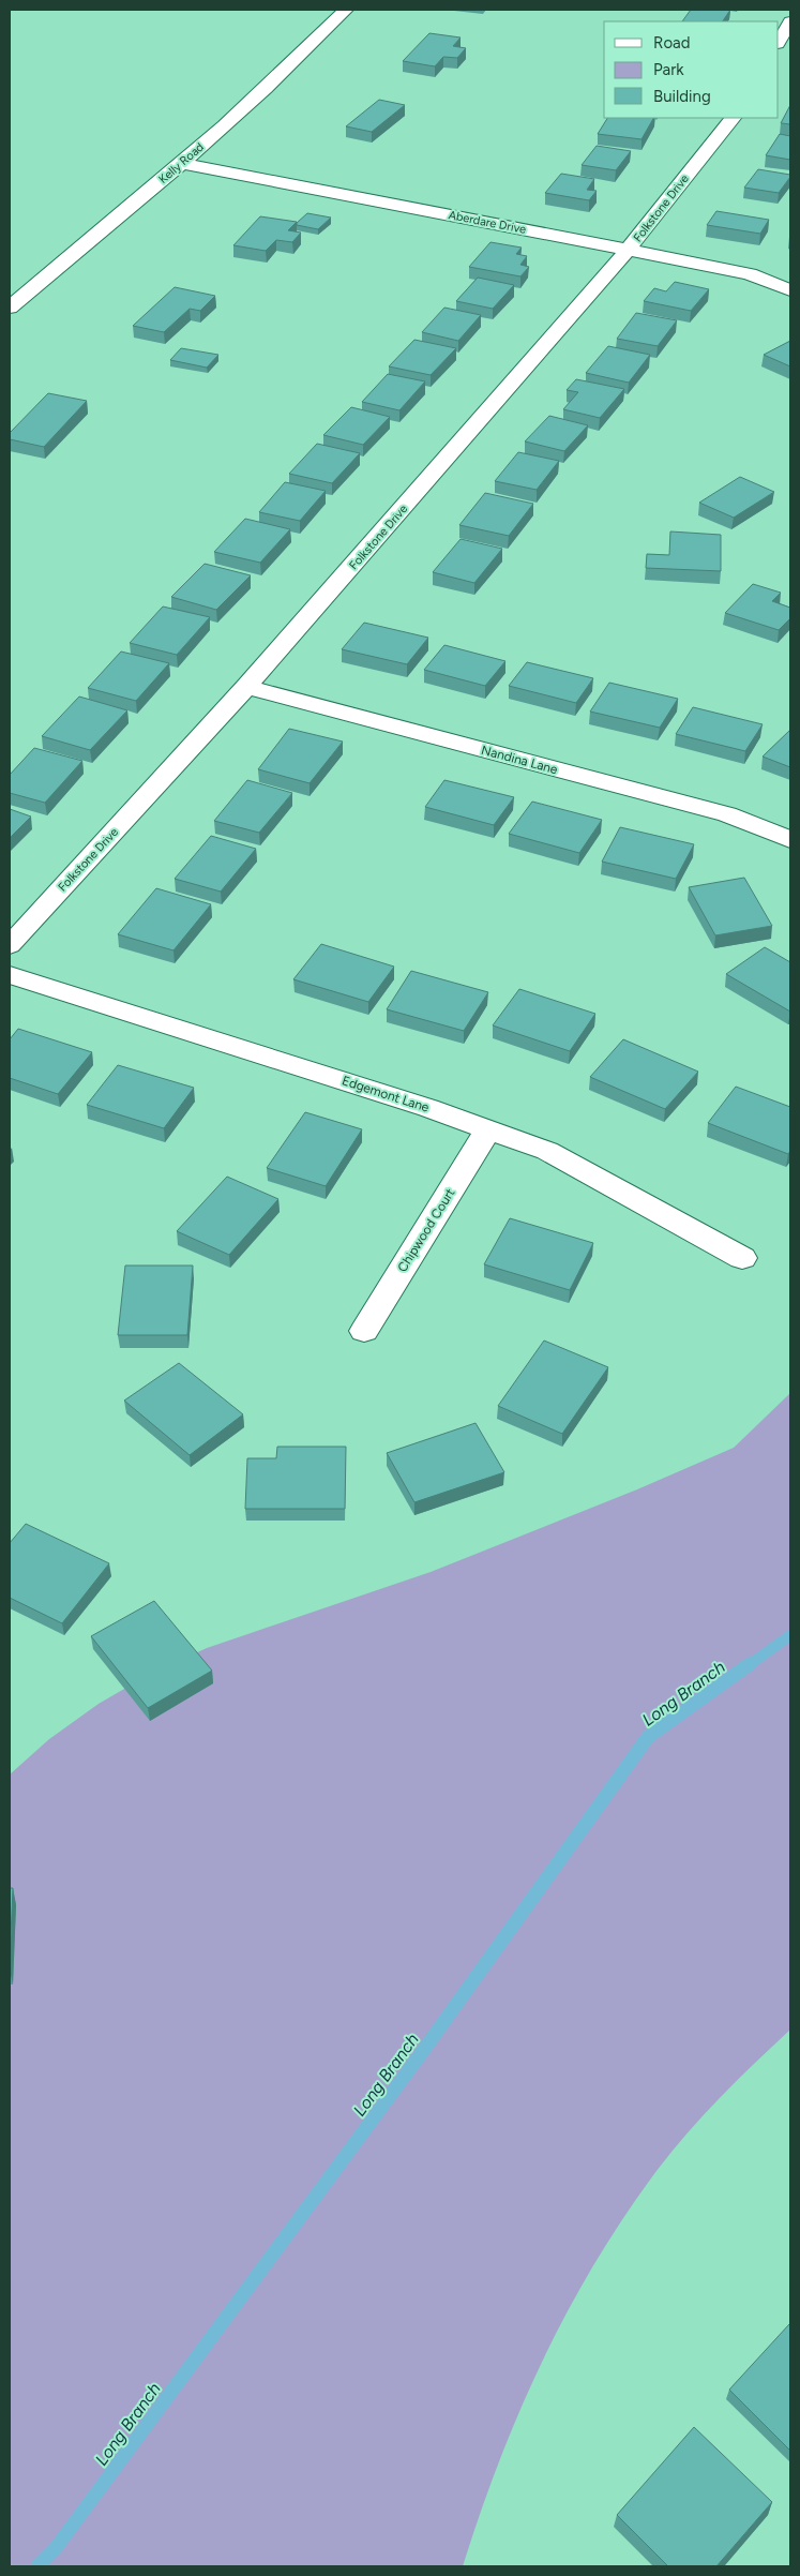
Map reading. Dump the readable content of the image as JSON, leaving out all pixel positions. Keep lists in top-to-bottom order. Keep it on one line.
{"streets":{"street":["Kelly Road","Folkstone Drive","Aberdare Drive","Nandina Lane","Edgemont Lane","Chipwood Court"]},"crossings":[["Kelly Road","Aberdare Drive"],["Folkstone Drive","Aberdare Drive"],["Folkstone Drive","Nandina Lane"],["Edgemont Lane","Chipwood Court"]],"water":["Long Branch"],"legend":["Road","Park","Building"]}
